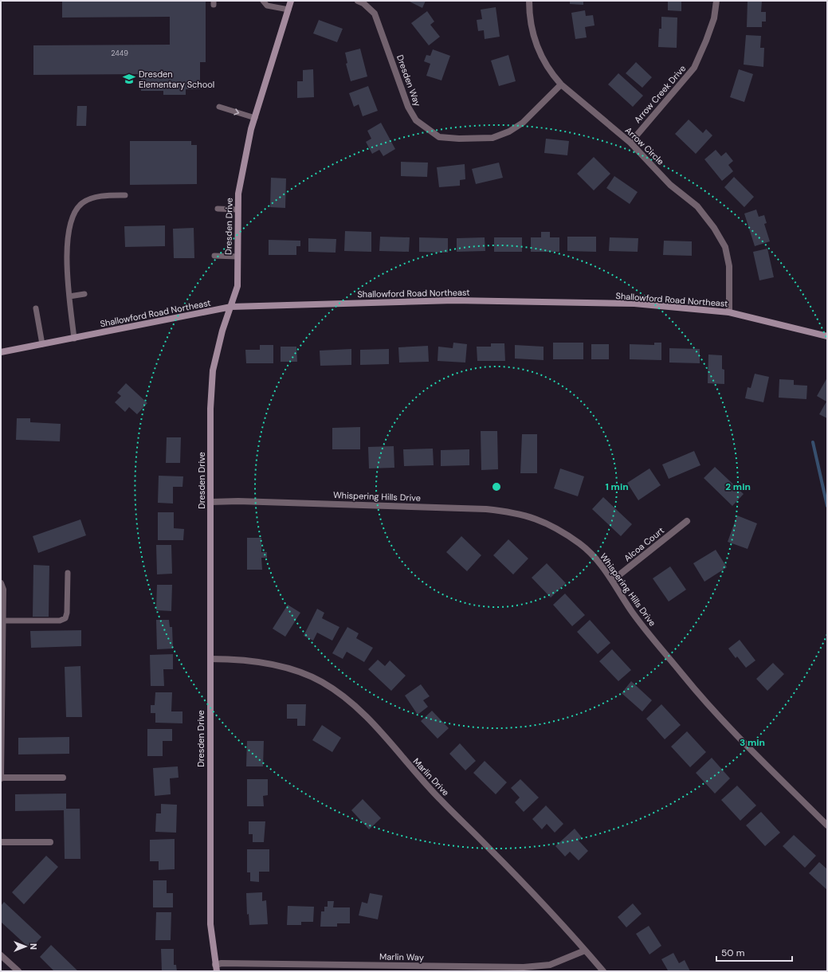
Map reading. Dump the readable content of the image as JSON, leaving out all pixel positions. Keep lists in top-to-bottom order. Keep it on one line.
{"streets":{"street":["Dresden Way","Arrow Creek Drive","Arrow Circle","Dresden Drive","Shallowford Road Northeast","Whispering Hills Drive","Alcoa Court","Marlin Drive","Marlin Way"]},"crossings":[["Dresden Way","Arrow Circle"],["Arrow Creek Drive","Arrow Circle"],["Arrow Circle","Shallowford Road Northeast"],["Dresden Drive","Shallowford Road Northeast"],["Dresden Drive","Whispering Hills Drive"],["Dresden Drive","Marlin Drive"],["Dresden Drive","Marlin Way"],["Whispering Hills Drive","Alcoa Court"],["Marlin Drive","Marlin Way"]],"places":{"school or university":["Dresden Elementary School"]},"house_numbers":["2449"],"scale_bar":"50 m","north":"right","rings":["1 min","2 min","3 min"]}
